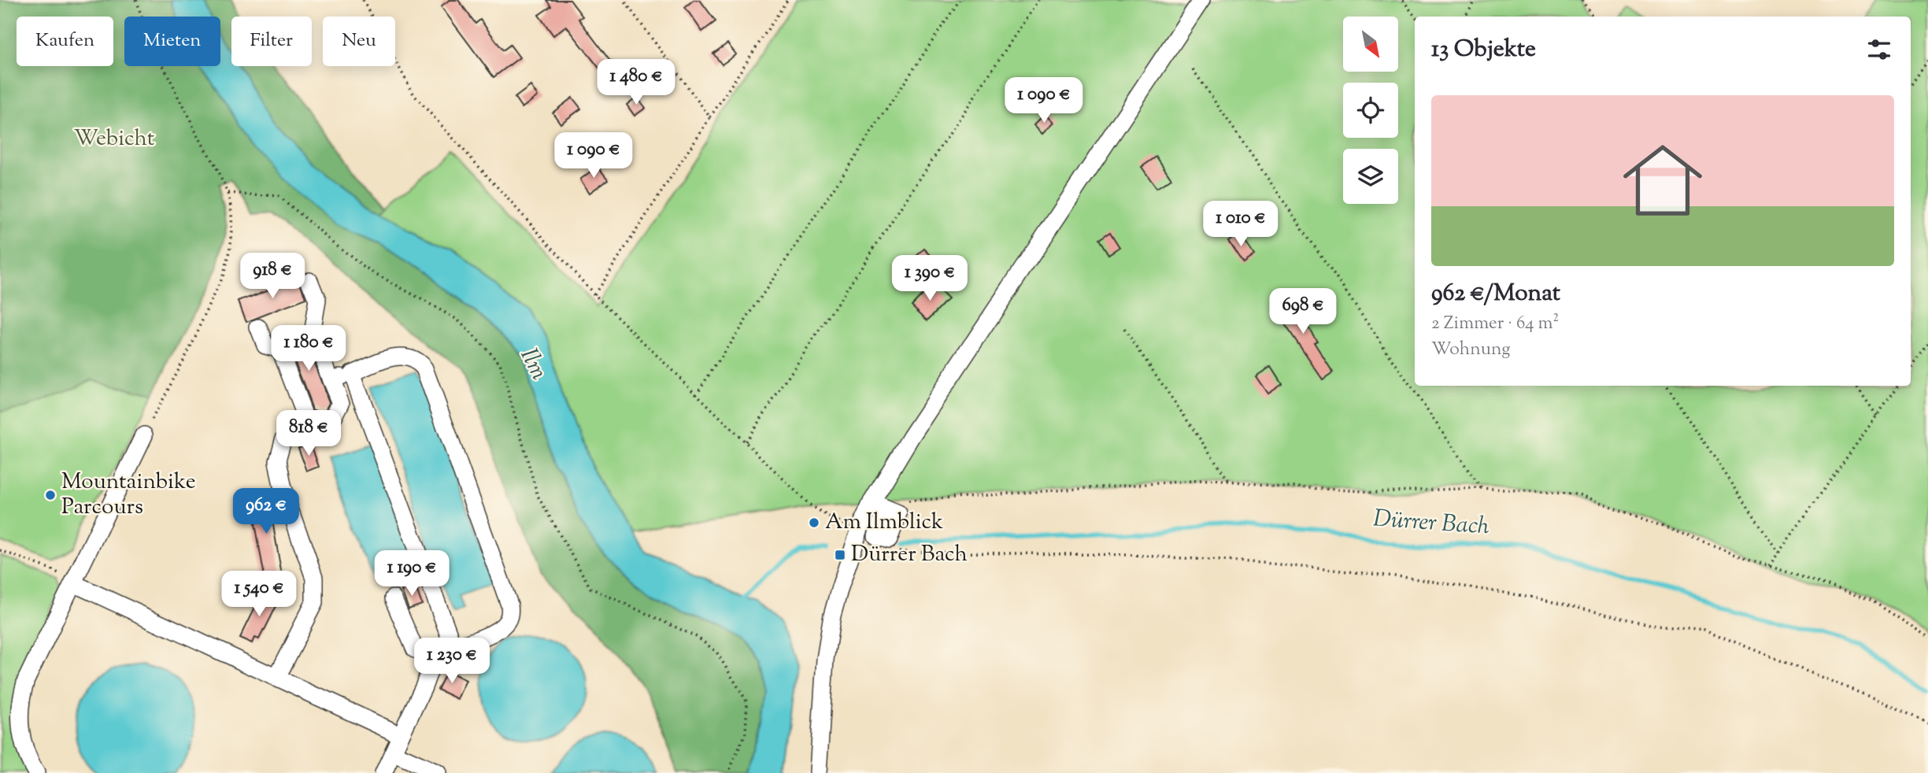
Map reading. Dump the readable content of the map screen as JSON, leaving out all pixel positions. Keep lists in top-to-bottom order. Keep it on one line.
{"water":["Ilm","Dürrer Bach"],"parks":["Webicht"],"places":{"other":["Mountainbike Parcours","Am Ilmblick"],"transit":["Dürrer Bach"]},"north":"bottom right","page":{"chip":["Kaufen","Mieten","Filter","Neu"],"heading":"13 Objekte","price":["1 480 €","1 090 €","1 090 €","1 010 €","918 €","1 390 €","698 €","1 180 €","818 €","962 €","1 190 €","1 540 €","1 230 €"],"list":[{"name":"962 €/Monat","note":"2 Zimmer · 64 m² · Wohnung"}]}}
